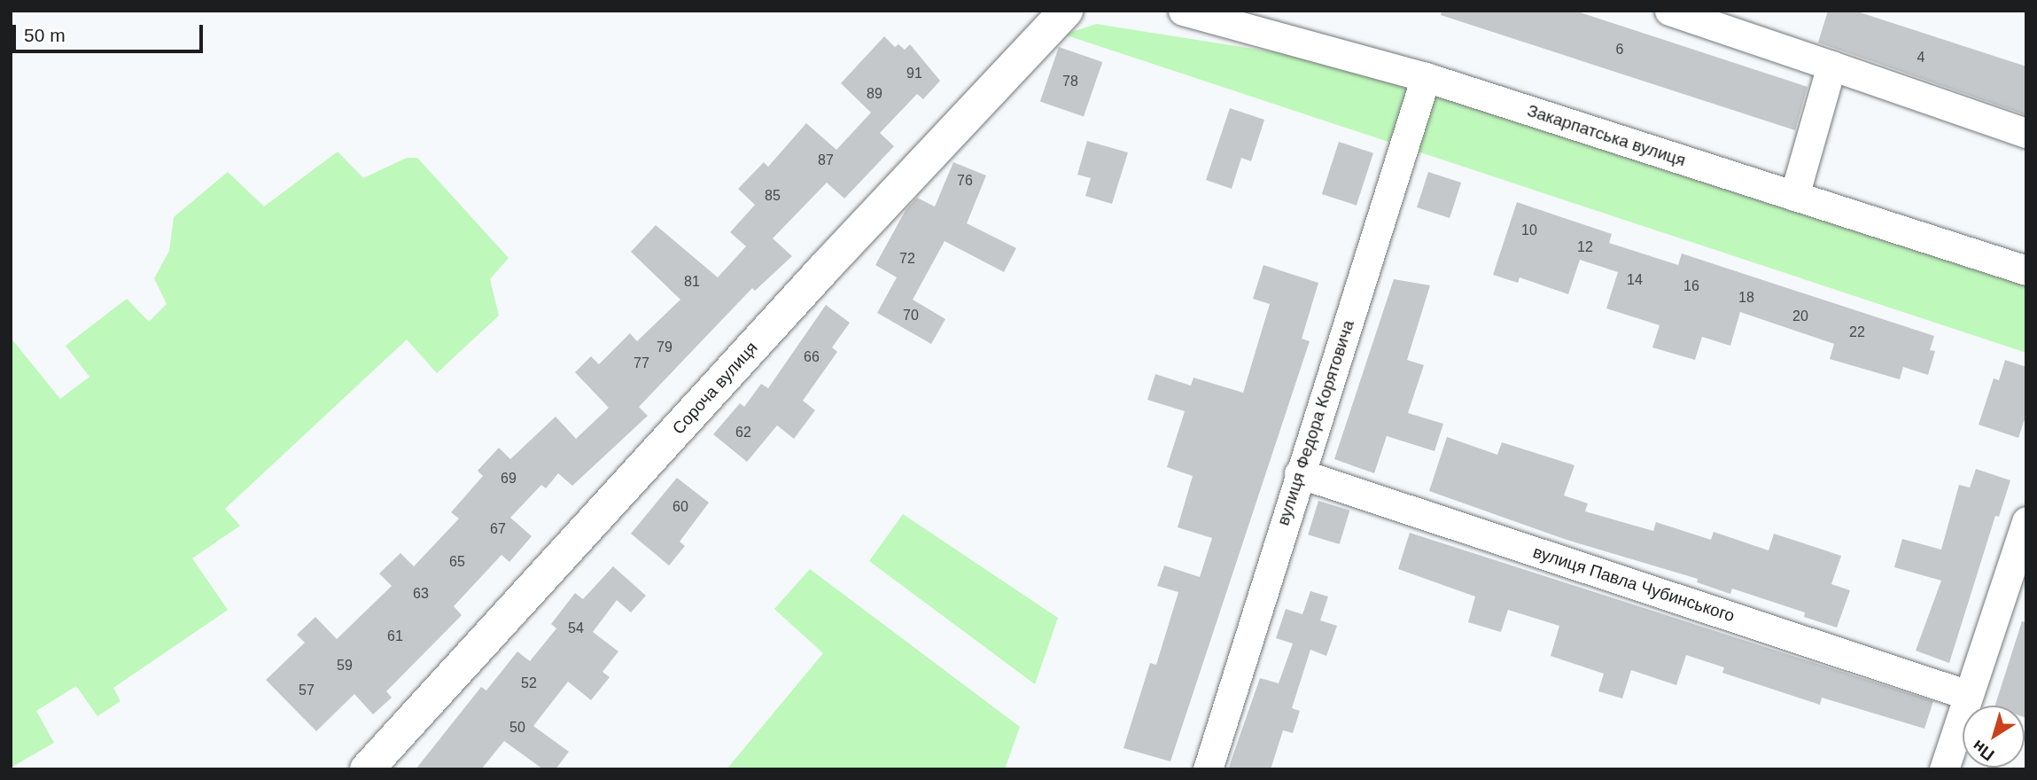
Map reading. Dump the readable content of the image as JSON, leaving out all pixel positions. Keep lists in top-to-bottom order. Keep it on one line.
{"streets":{"main road":["Сороча вулиця"],"street":["Закарпатська вулиця","вулиця Федора Корятовича","вулиця Павла Чубинського"]},"crossings":[["Закарпатська вулиця","вулиця Федора Корятовича"],["вулиця Федора Корятовича","вулиця Павла Чубинського"]],"house_numbers":["6","4","91","78","89","87","76","85","10","12","72","14","81","16","18","70","20","22","79","66","77","62","69","60","67","65","63","54","61","59","52","57","50"],"scale_bar":"50 m","north":"bottom left"}
